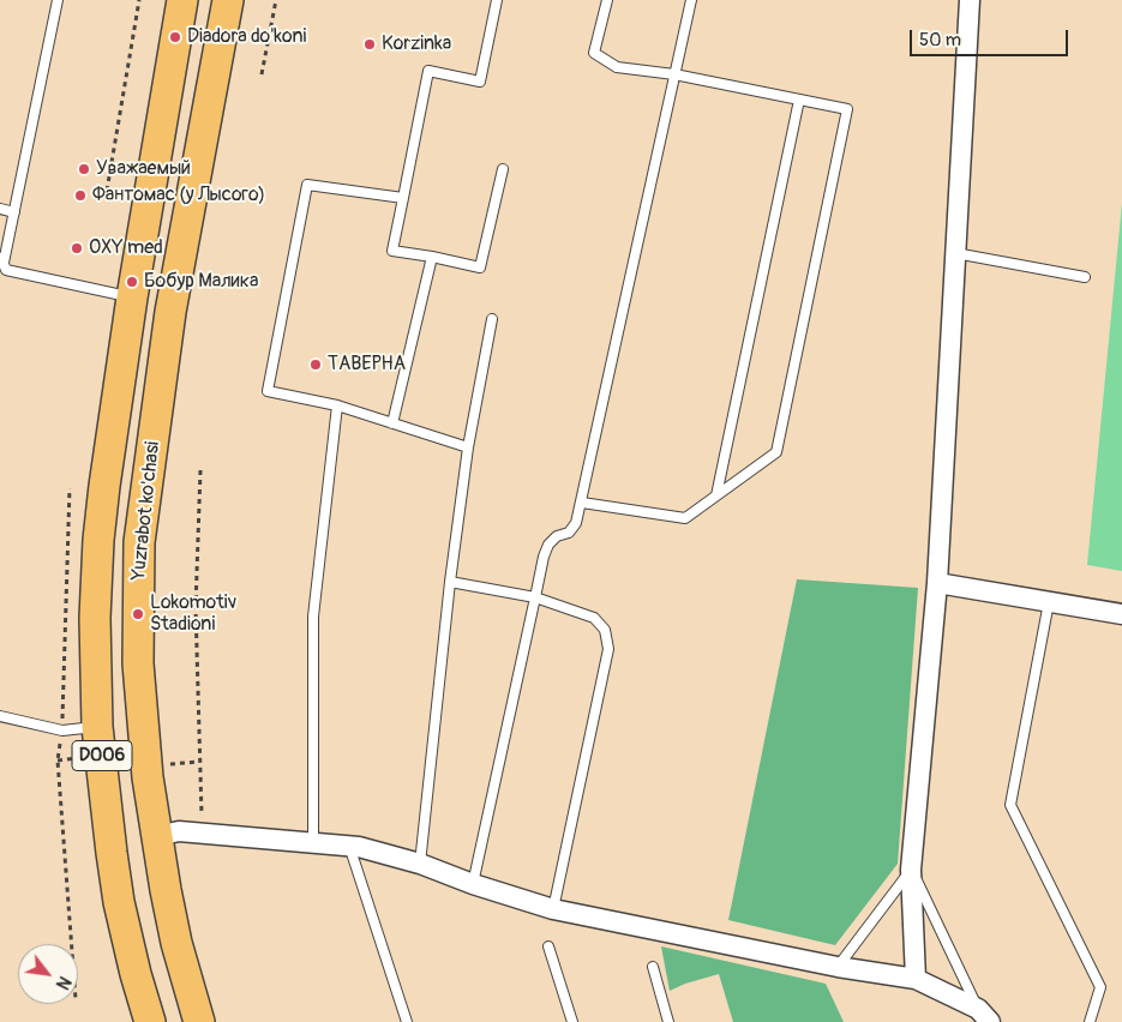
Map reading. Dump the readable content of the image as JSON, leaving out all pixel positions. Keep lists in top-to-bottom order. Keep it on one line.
{"streets":{"main road":["Yuzrabot ko'chasi","D006"]},"places":["Diadora do'koni","Korzinka","Уважаемый","Фантомас (у Лысого)","OXY med","Бобур Малика","ТАВЕРНА","Lokomotiv Stadioni"],"scale_bar":"50 m","north":"bottom right"}
